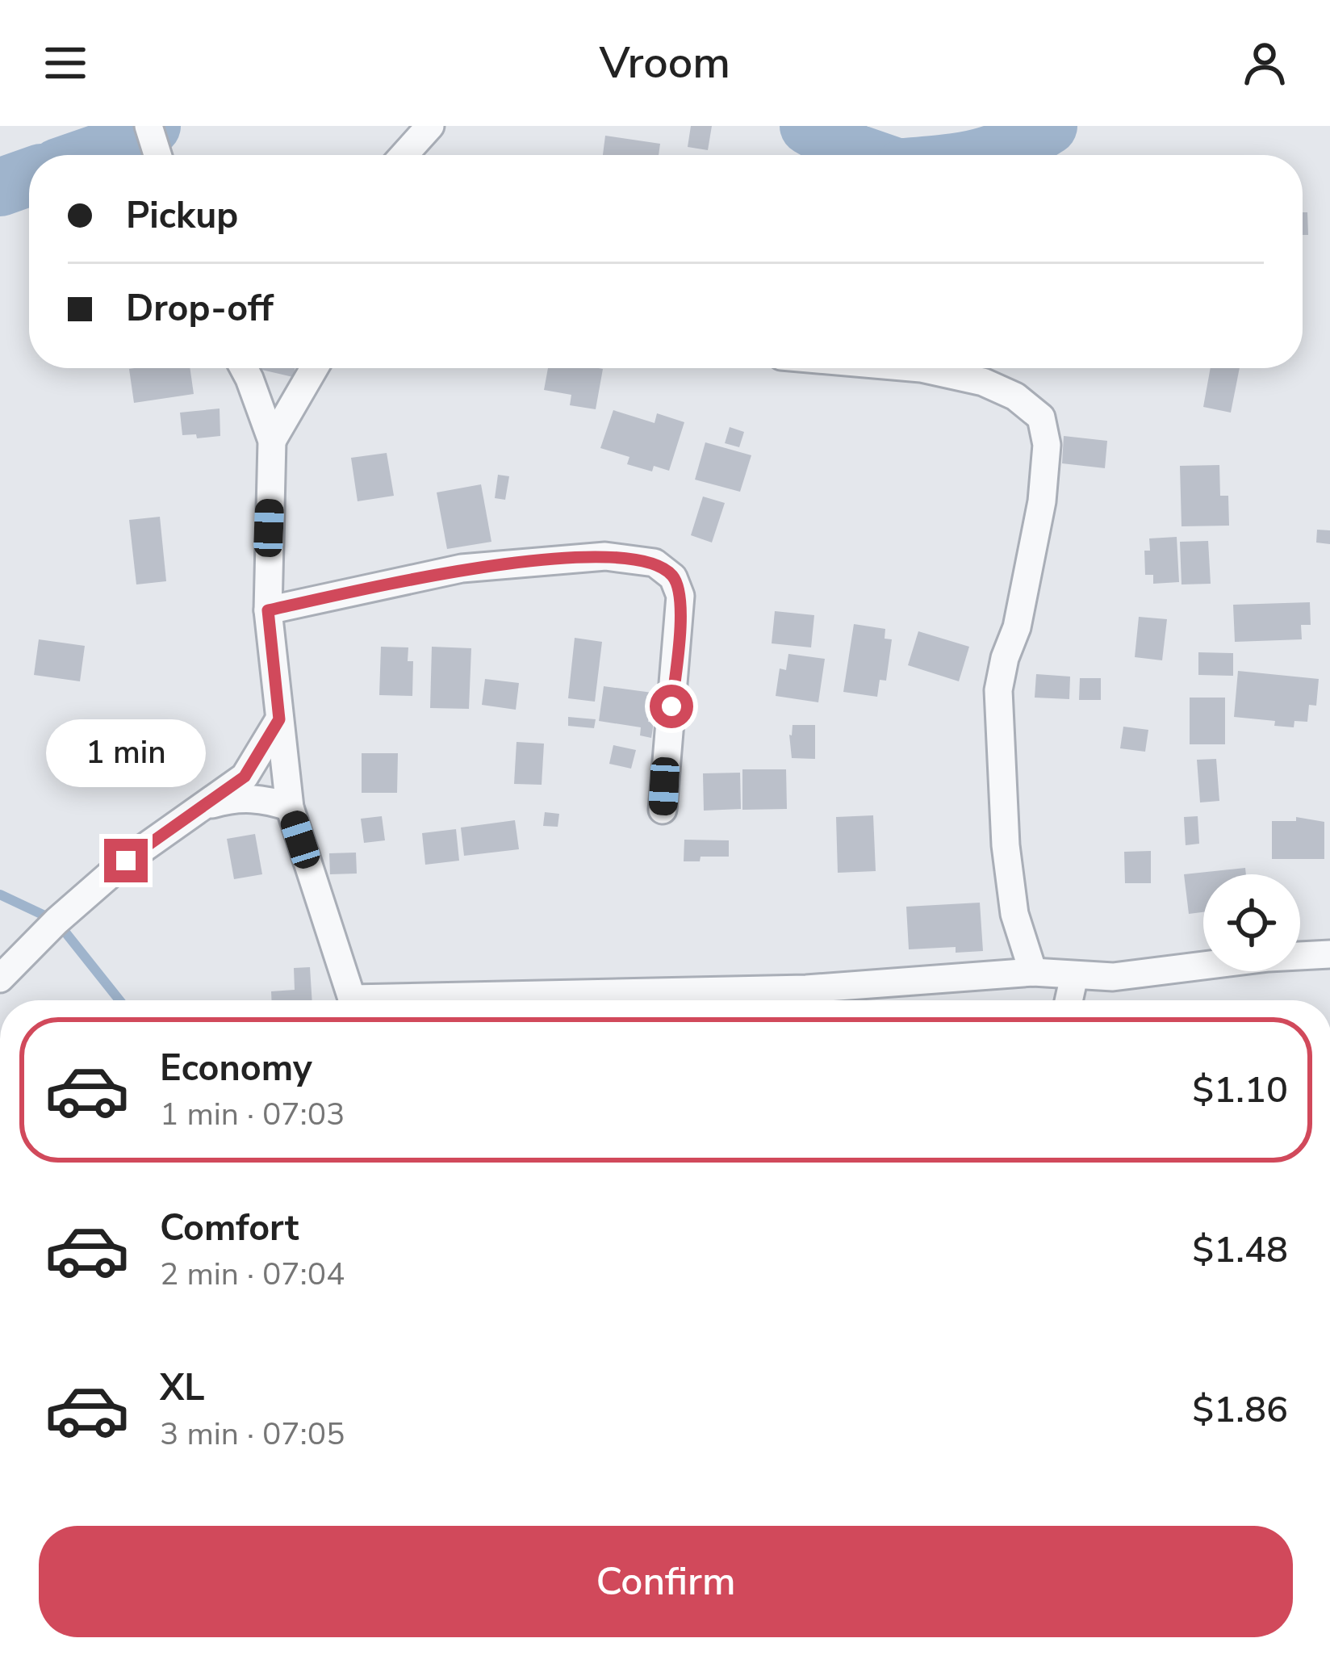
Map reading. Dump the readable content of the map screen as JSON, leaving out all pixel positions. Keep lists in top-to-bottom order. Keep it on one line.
{"page":{"header":"Vroom","banner":["Pickup","Drop-off"],"bubble":"1 min","list":[{"name":"Economy","note":"1 min · 07:03","value":"$1.10"},{"name":"Comfort","note":"2 min · 07:04","value":"$1.48"},{"name":"XL","note":"3 min · 07:05","value":"$1.86"}],"buttons":"Confirm"}}
